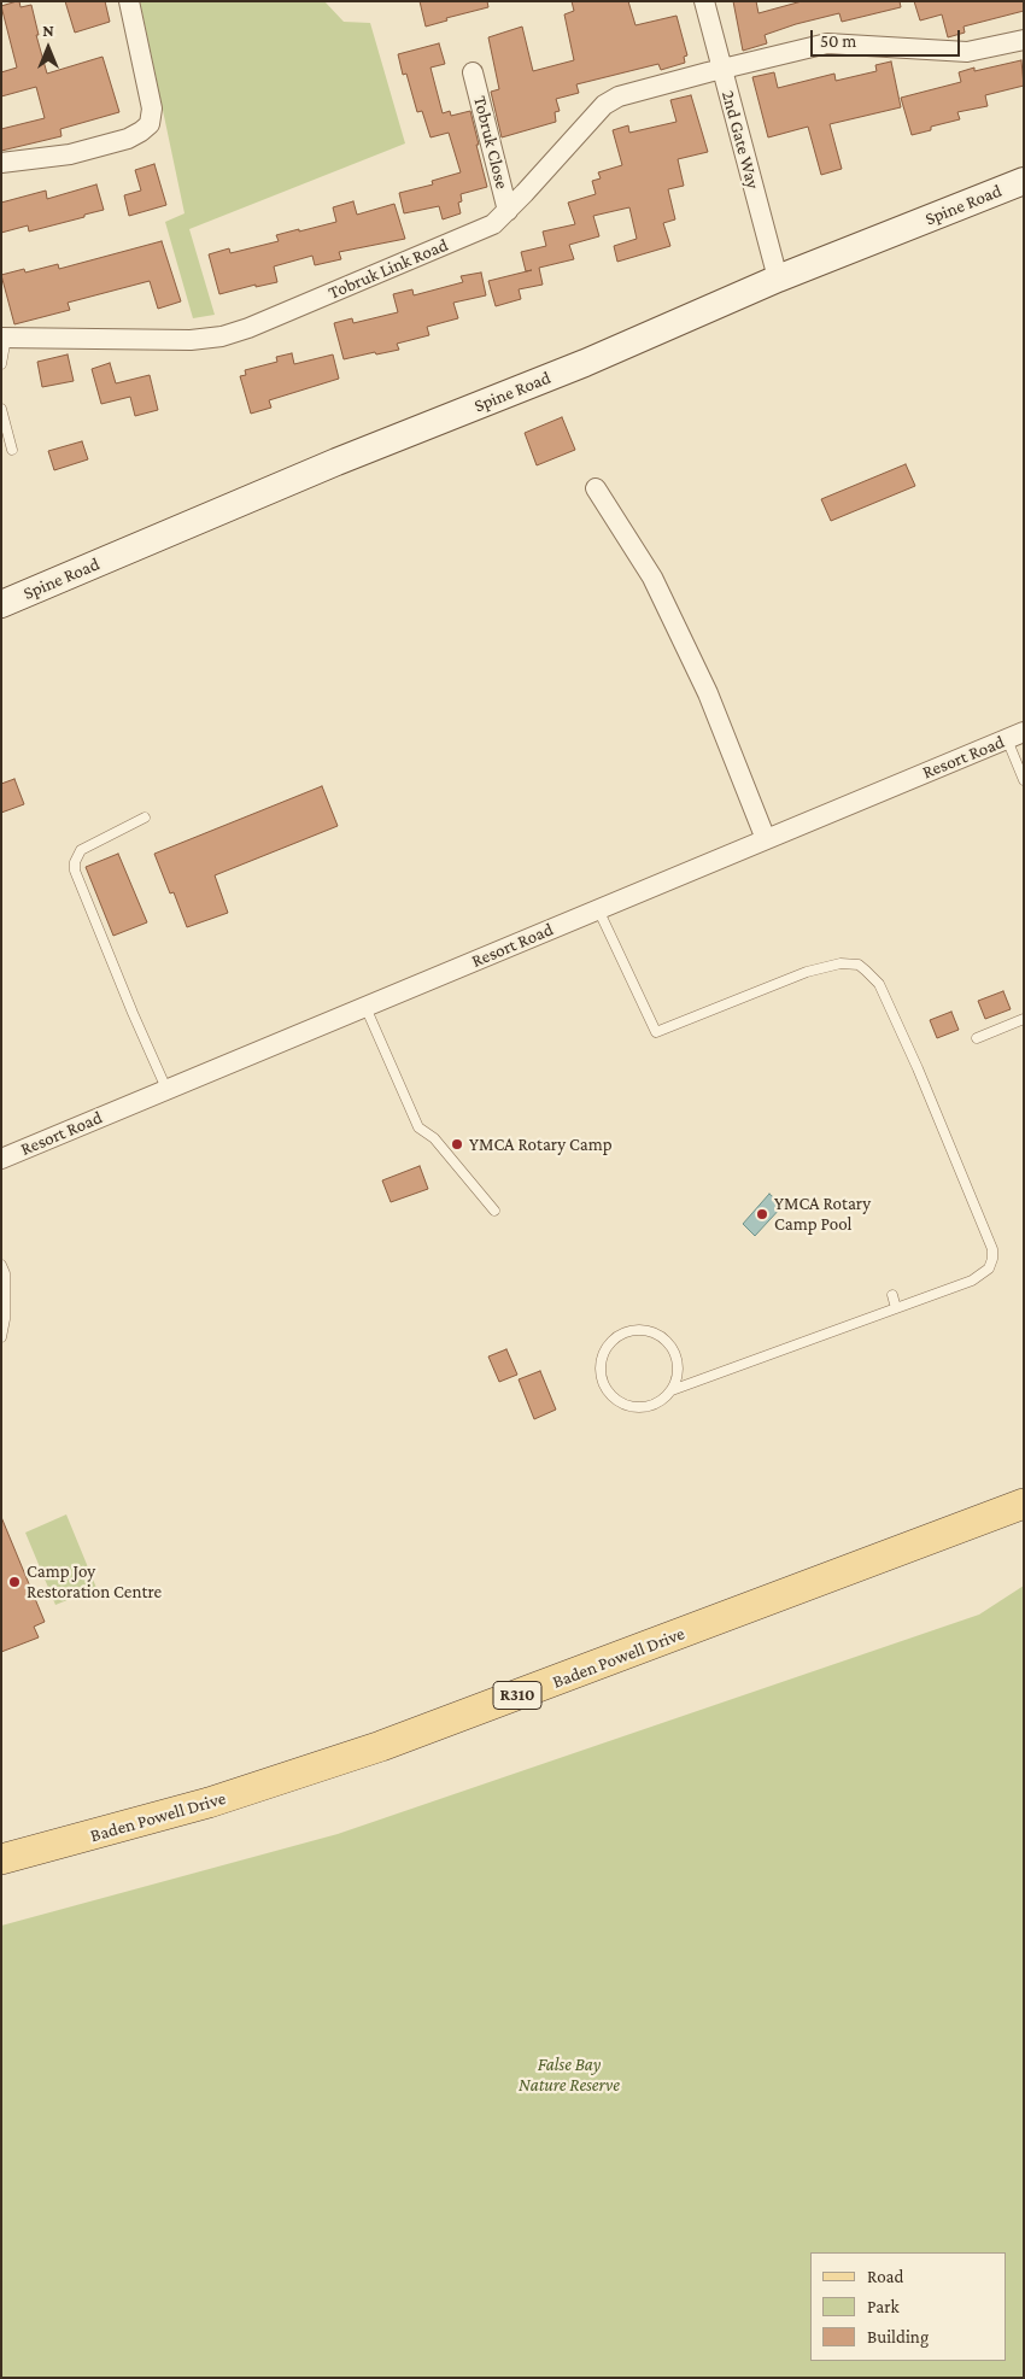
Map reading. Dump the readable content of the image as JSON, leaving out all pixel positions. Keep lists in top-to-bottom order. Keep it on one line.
{"streets":{"main road":["Spine Road","Baden Powell Drive","R310"],"street":["2nd Gate Way","Tobruk Close","Tobruk Link Road","Resort Road"]},"crossings":[["2nd Gate Way","Spine Road"],["2nd Gate Way","Tobruk Link Road"],["Tobruk Close","Tobruk Link Road"]],"parks":["False Bay Nature Reserve"],"places":["YMCA Rotary Camp","YMCA Rotary Camp Pool","Camp Joy Restoration Centre"],"legend":["Road","Park","Building"],"scale_bar":"50 m","north":"top"}
